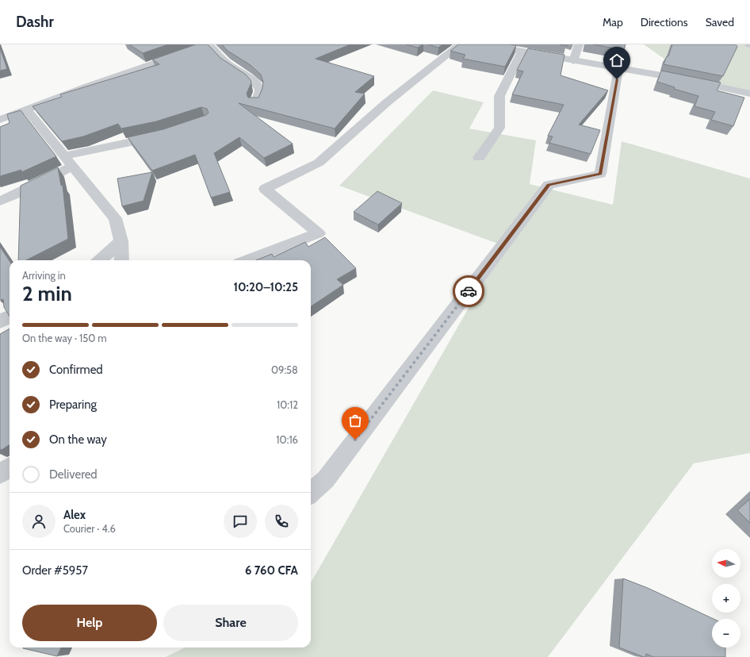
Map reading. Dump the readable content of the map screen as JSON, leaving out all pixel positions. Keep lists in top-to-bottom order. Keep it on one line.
{"north":"left","page":{"header":"Dashr","nav":["Map","Directions","Saved"],"heading":["2 min","Arriving in","10:20–10:25"],"panel":["Alex","Courier · 4.6","Order #5957","6 760 CFA"],"bar":"On the way · 150 m","list":[["Confirmed","09:58"],["Preparing","10:12"],["On the way","10:16"],"Delivered"],"map_buttons":["+","−"],"buttons":["Help","Share"]}}
